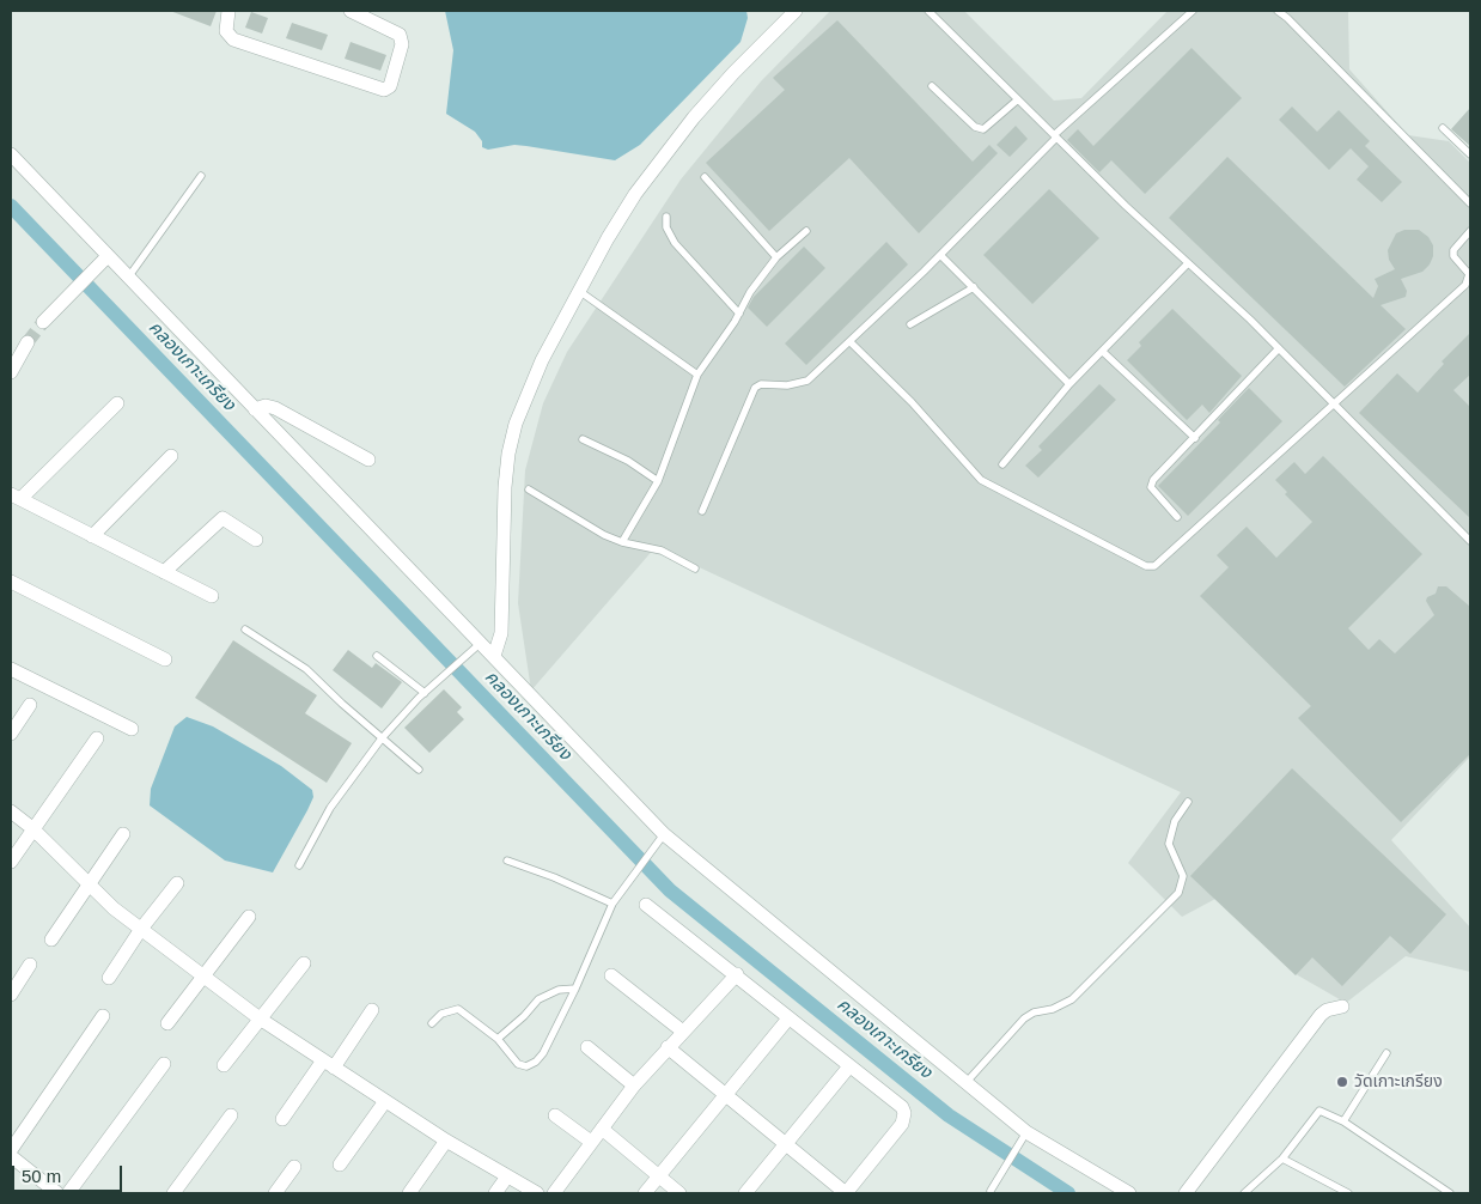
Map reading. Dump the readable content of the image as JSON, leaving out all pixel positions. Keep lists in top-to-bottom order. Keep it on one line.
{"water":["คลองเกาะเกรียง"],"places":["วัดเกาะเกรียง"],"scale_bar":"50 m"}
